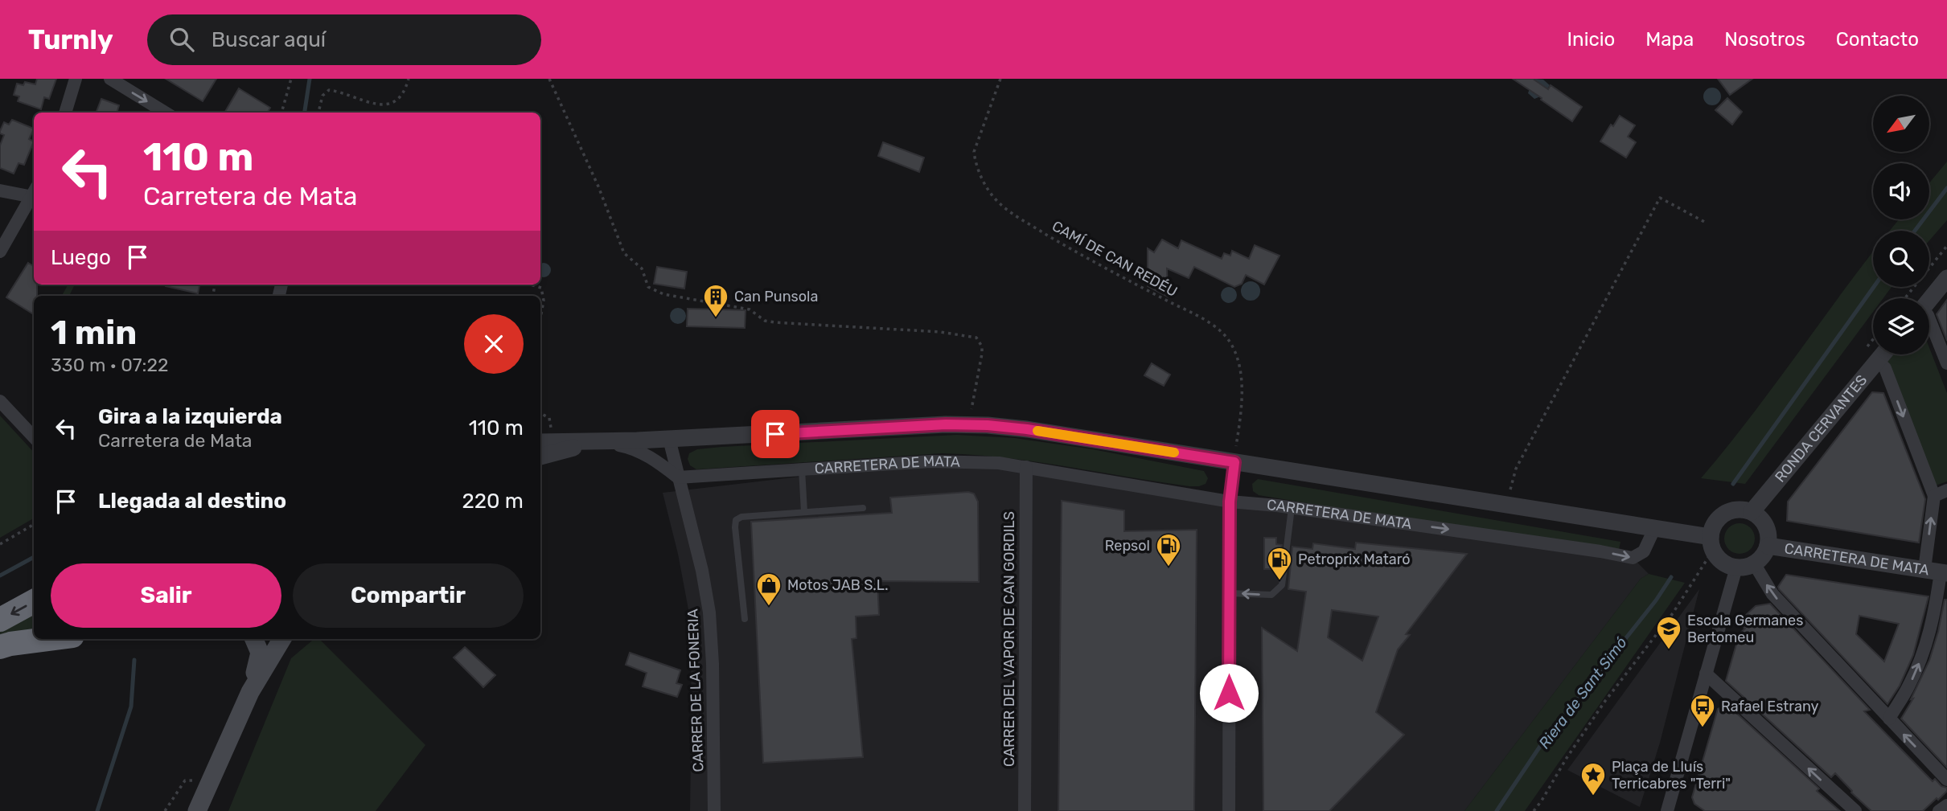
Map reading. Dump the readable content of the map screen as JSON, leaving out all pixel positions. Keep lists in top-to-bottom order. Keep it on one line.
{"streets":{"street":["RONDA CERVANTES","CARRETERA DE MATA","CARRER DEL VAPOR DE CAN GORDILS","CARRER DE LA FONERIA"],"path":["CAMÍ DE CAN REDÉU"]},"crossings":[["RONDA CERVANTES","CARRETERA DE MATA"],["CARRETERA DE MATA","CARRER DEL VAPOR DE CAN GORDILS"],["CARRETERA DE MATA","CARRER DE LA FONERIA"]],"water":["Riera de Sant Simó"],"places":{"building":["Can Punsola"],"fuel station":["Repsol","Petroprix Mataró"],"shop":["Motos JAB S.L."],"school or university":["Escola Germanes Bertomeu"],"bus stop":["Rafael Estrany"],"place":["Plaça de Lluís Terricabres \"Terri\""]},"north":"bottom left","page":{"header":"Turnly","search":"Buscar aquí","nav":["Inicio","Mapa","Nosotros","Contacto"],"turn":["110 m","Carretera de Mata"],"then":"Luego","heading":["1 min","330 m · 07:22"],"list":[{"name":"Gira a la izquierda","note":"Carretera de Mata","value":"110 m"},{"name":"Llegada al destino","value":"220 m"}],"buttons":["Salir","Compartir"]}}
